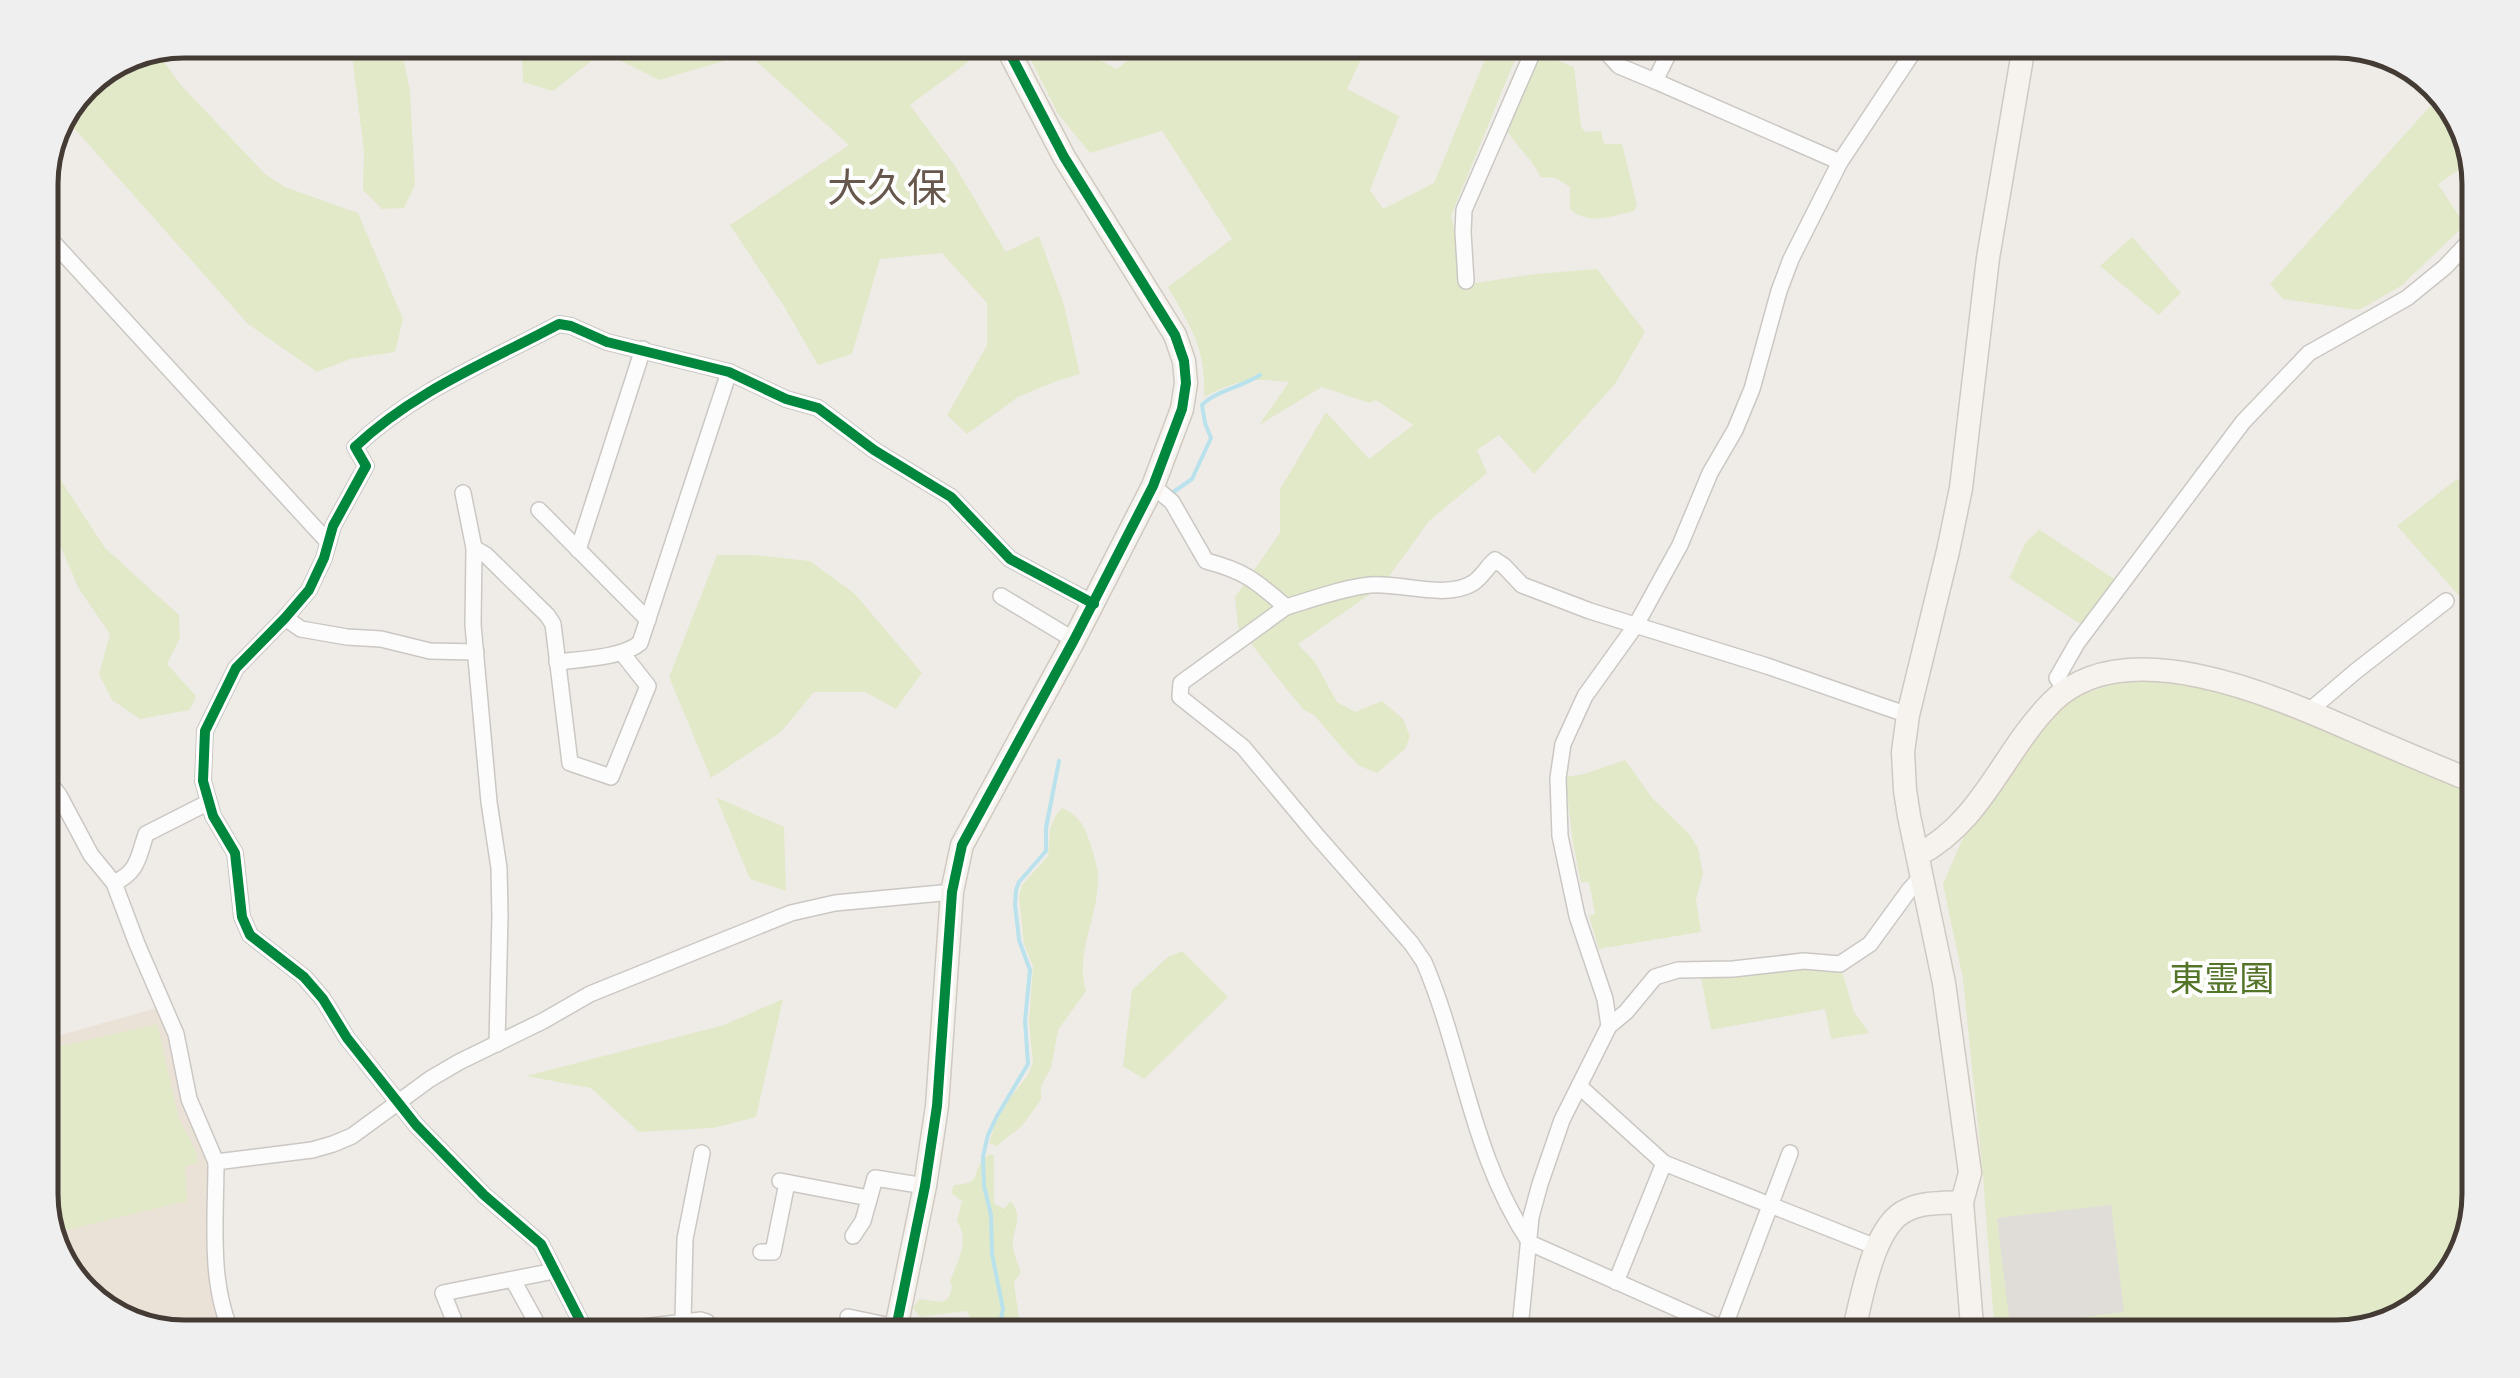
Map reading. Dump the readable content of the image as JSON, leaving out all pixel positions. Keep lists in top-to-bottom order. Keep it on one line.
{"districts":["大久保"],"parks":["東霊園"]}
